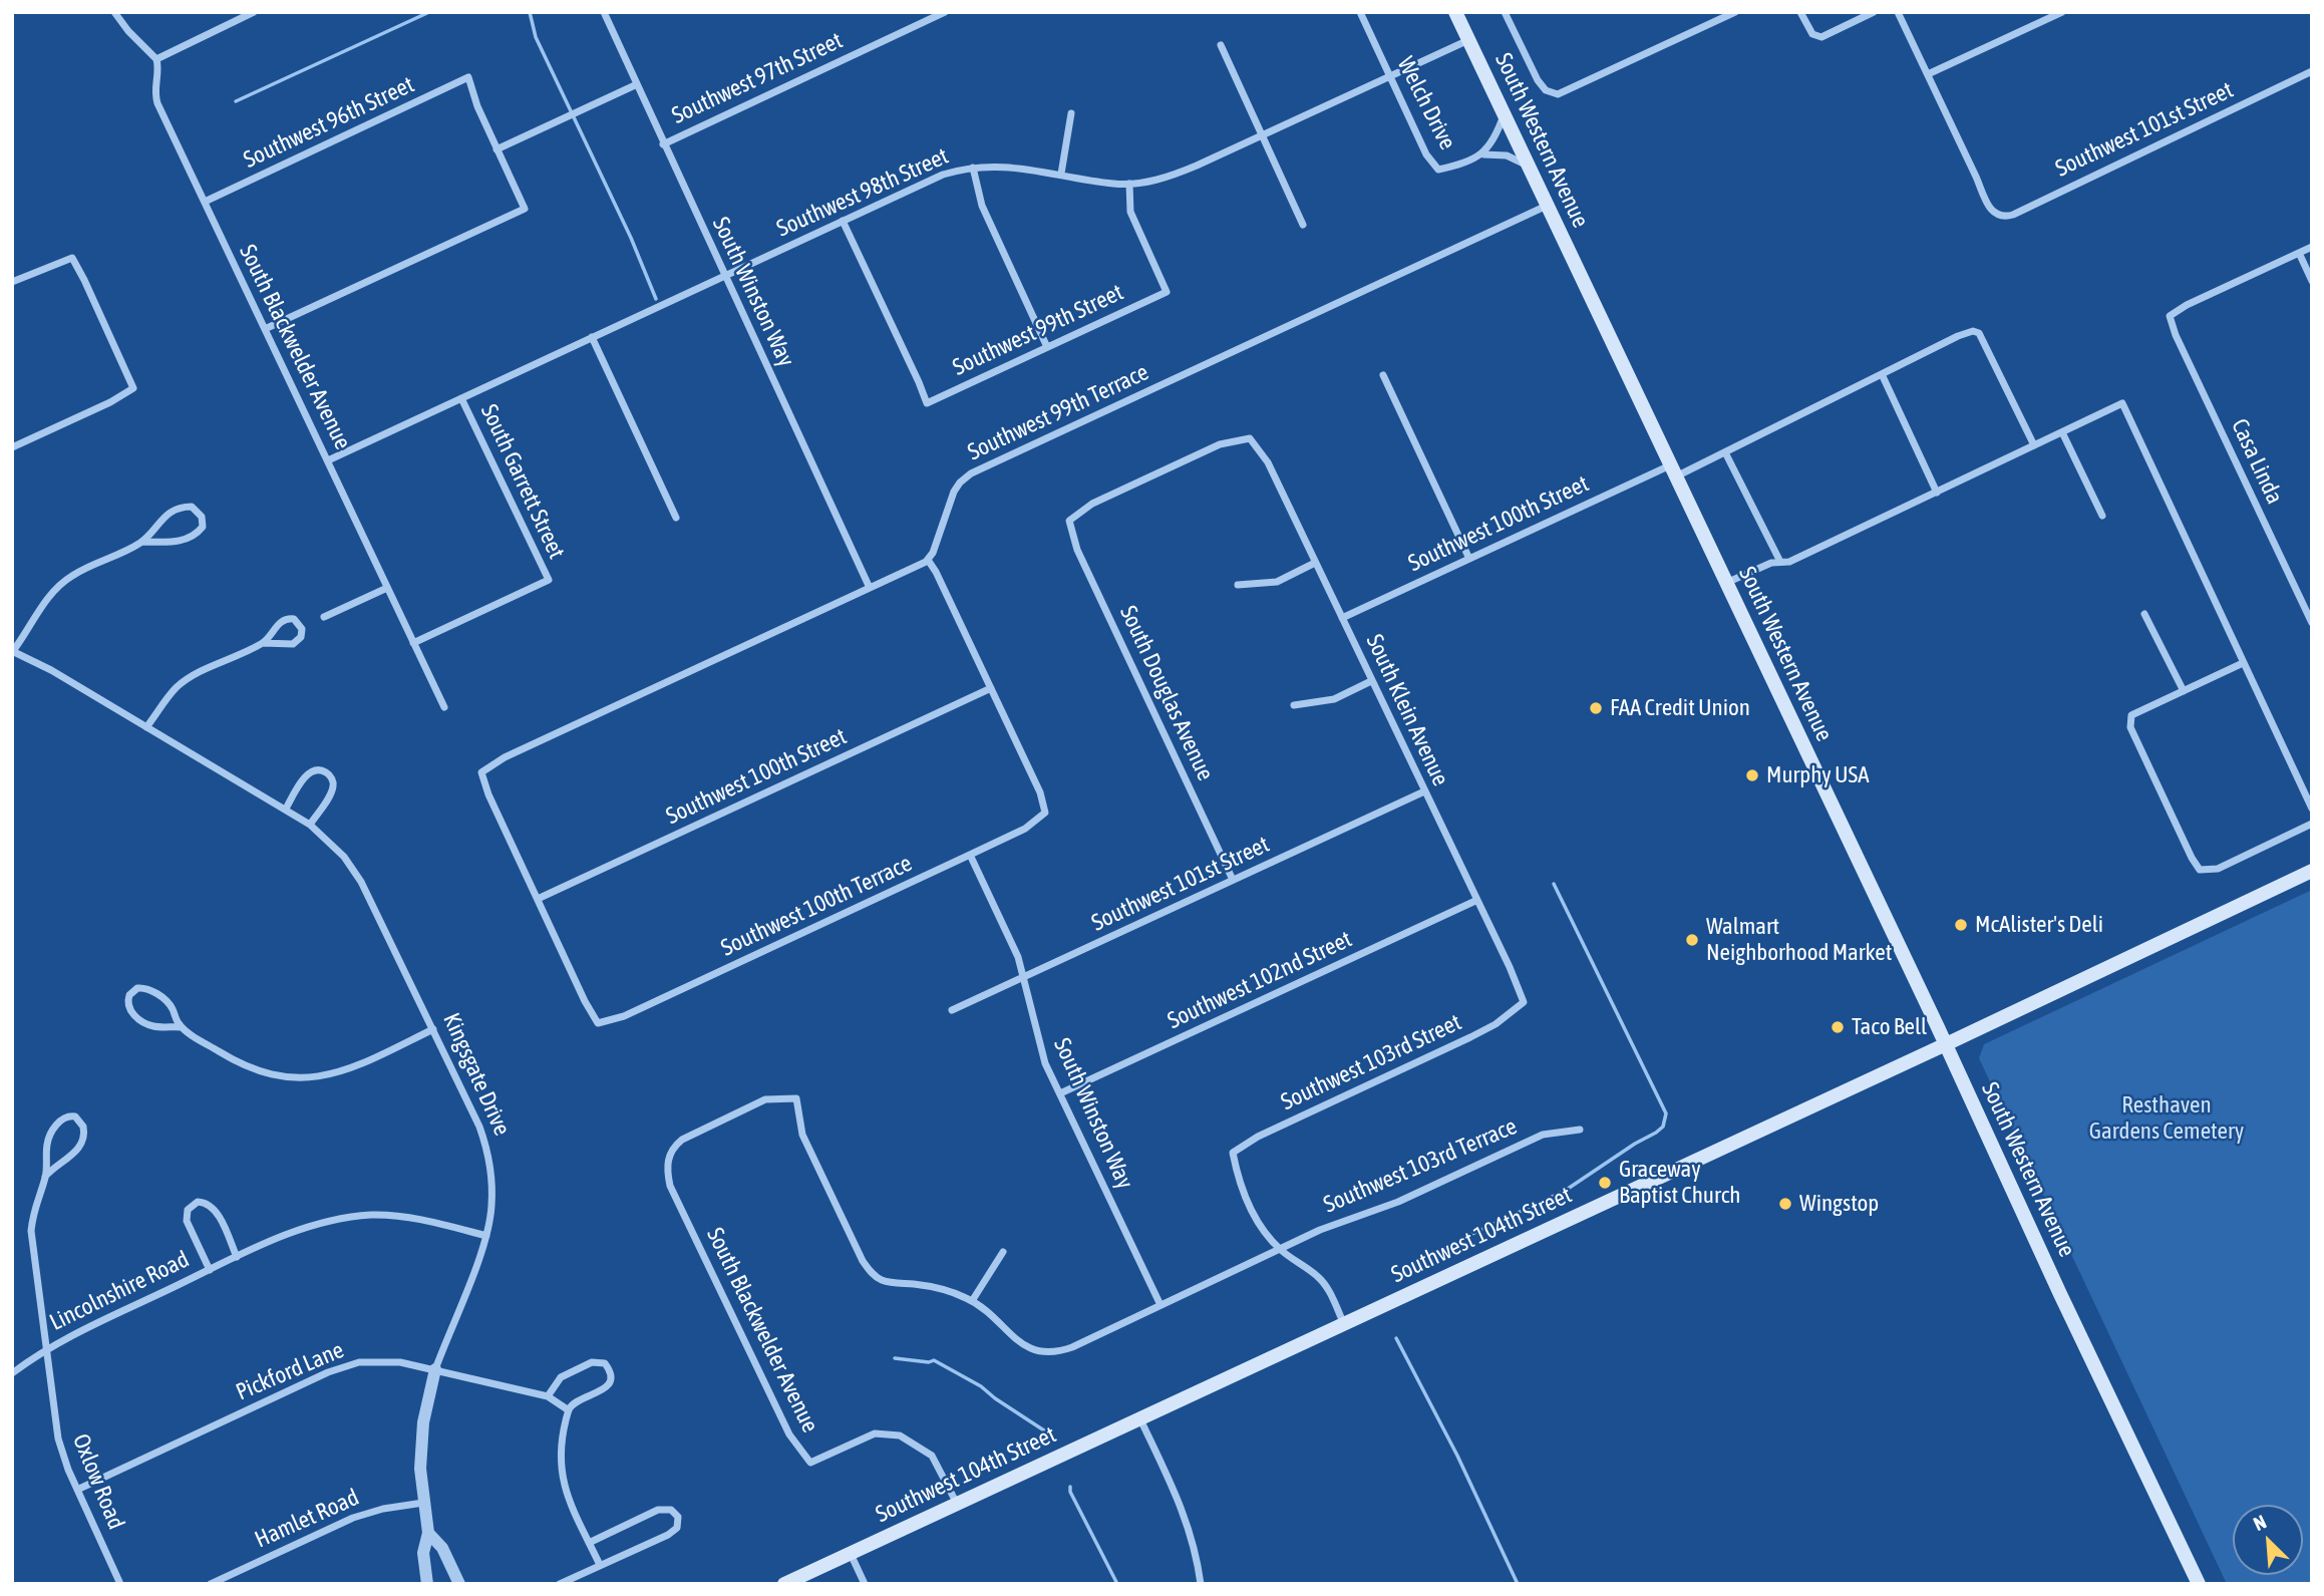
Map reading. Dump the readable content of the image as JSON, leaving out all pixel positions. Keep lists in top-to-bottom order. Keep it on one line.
{"streets":{"main road":["South Western Avenue","Southwest 104th Street"],"street":["Southwest 97th Street","Welch Drive","Southwest 96th Street","Southwest 101st Street","Southwest 98th Street","South Winston Way","Southwest 99th Street","South Blackwelder Avenue","Southwest 99th Terrace","Casa Linda","South Garrett Street","Southwest 100th Street","South Douglas Avenue","South Klein Avenue","Southwest 100th Terrace","Southwest 102nd Street","Southwest 103rd Street","Kingsgate Drive","Southwest 103rd Terrace","Lincolnshire Road","Pickford Lane","Oxlow Road","Hamlet Road"]},"crossings":[["Southwest 97th Street","South Winston Way"],["Welch Drive","South Western Avenue"],["Welch Drive","Southwest 98th Street"],["Southwest 96th Street","South Blackwelder Avenue"],["Southwest 101st Street","South Winston Way"],["Southwest 101st Street","South Douglas Avenue"],["Southwest 101st Street","South Klein Avenue"],["South Western Avenue","Southwest 98th Street"],["South Western Avenue","Southwest 99th Terrace"],["South Western Avenue","Southwest 100th Street"],["South Western Avenue","Southwest 104th Street"],["Southwest 98th Street","South Winston Way"],["Southwest 98th Street","Southwest 99th Street"],["Southwest 98th Street","South Blackwelder Avenue"],["Southwest 98th Street","South Garrett Street"],["South Winston Way","Southwest 100th Terrace"],["South Winston Way","Southwest 102nd Street"],["South Blackwelder Avenue","South Garrett Street"],["South Blackwelder Avenue","Southwest 104th Street"],["Southwest 100th Street","South Klein Avenue"],["Southwest 100th Street","Southwest 100th Terrace"],["South Douglas Avenue","South Klein Avenue"],["South Klein Avenue","Southwest 102nd Street"],["South Klein Avenue","Southwest 103rd Street"],["Southwest 103rd Street","Southwest 103rd Terrace"],["Kingsgate Drive","Lincolnshire Road"],["Kingsgate Drive","Pickford Lane"],["Kingsgate Drive","Hamlet Road"],["Lincolnshire Road","Oxlow Road"],["Pickford Lane","Oxlow Road"]],"parks":["Resthaven Gardens Cemetery"],"places":["FAA Credit Union","Murphy USA","McAlister's Deli","Walmart Neighborhood Market","Taco Bell","Graceway Baptist Church","Wingstop"],"north":"top left"}
